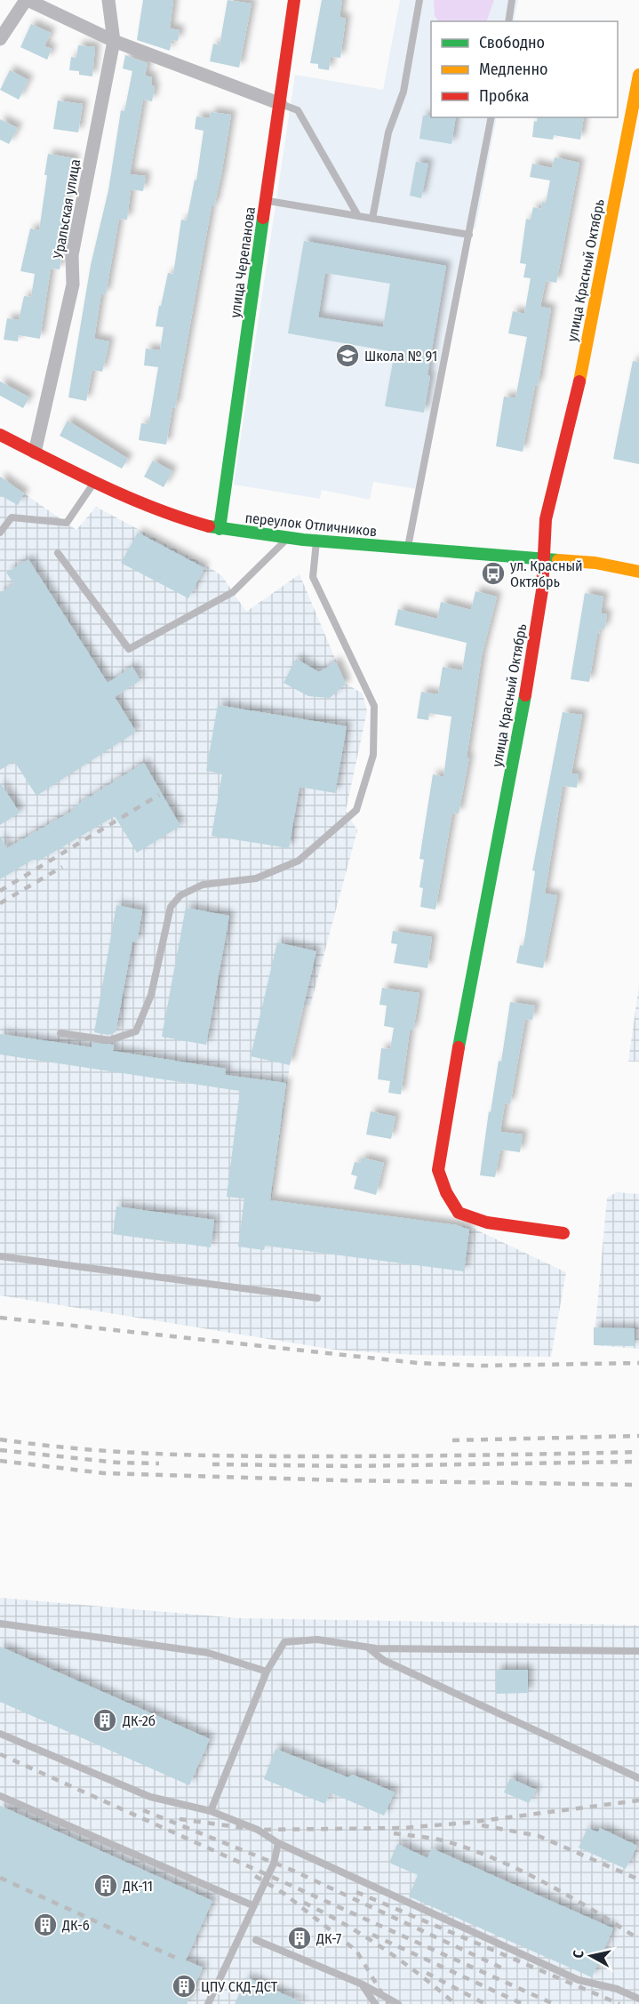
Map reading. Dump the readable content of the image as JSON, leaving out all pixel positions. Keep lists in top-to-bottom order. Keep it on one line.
{"streets":{"street":["Уральская улица","улица Черепанова","улица Красный Октябрь","переулок Отличников"]},"crossings":[["Уральская улица","переулок Отличников"],["улица Черепанова","переулок Отличников"],["улица Красный Октябрь","переулок Отличников"]],"places":{"school or university":["Школа № 91"],"bus stop":["ул. Красный Октябрь"],"building":["ДК-2б","ДК-11","ДК-6","ДК-7","ЦПУ СКД-ДСТ"]},"legend":["Свободно","Медленно","Пробка"],"north":"left"}
